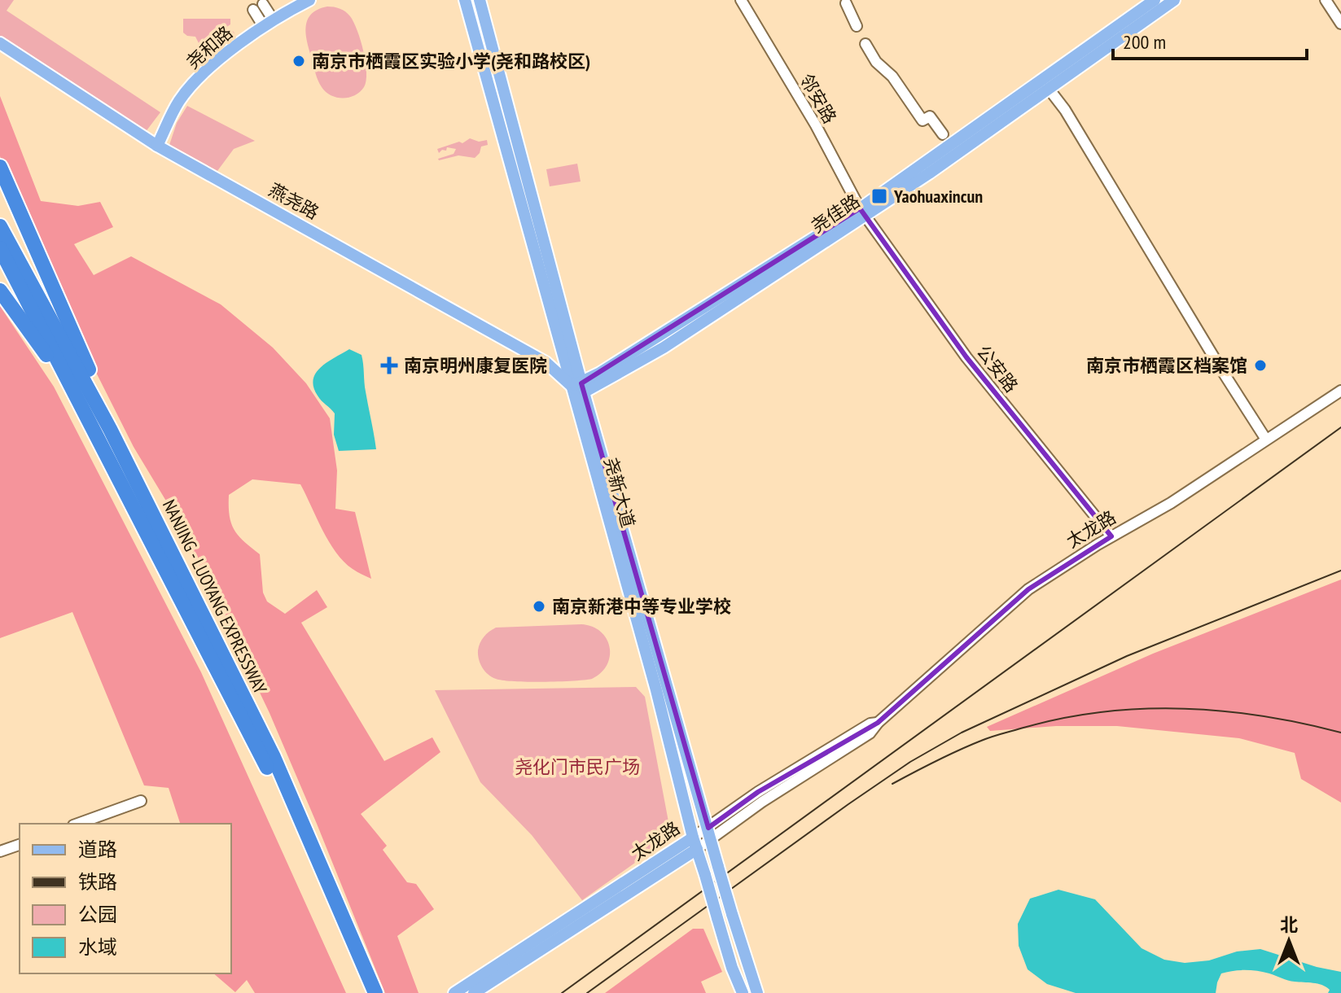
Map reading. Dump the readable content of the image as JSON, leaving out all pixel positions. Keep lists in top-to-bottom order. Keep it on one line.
{"streets":{"highway":["NANJING - LUOYANG EXPRESSWAY"],"main road":["尧和路","燕尧路","尧佳路","尧新大道","太龙路"],"street":["邻安路","公安路"]},"crossings":[["尧和路","燕尧路"],["邻安路","尧佳路"],["邻安路","公安路"],["燕尧路","尧佳路"],["燕尧路","尧新大道"],["尧佳路","公安路"],["尧佳路","尧新大道"],["公安路","太龙路"],["尧新大道","太龙路"]],"parks":["尧化门市民广场"],"places":{"other":["南京市栖霞区实验小学(尧和路校区)","南京市栖霞区档案馆","南京新港中等专业学校"],"transit":["Yaohuaxincun"],"health":["南京明州康复医院"]},"legend":["道路","铁路","公园","水域"],"scale_bar":"200 m","north":"top"}
